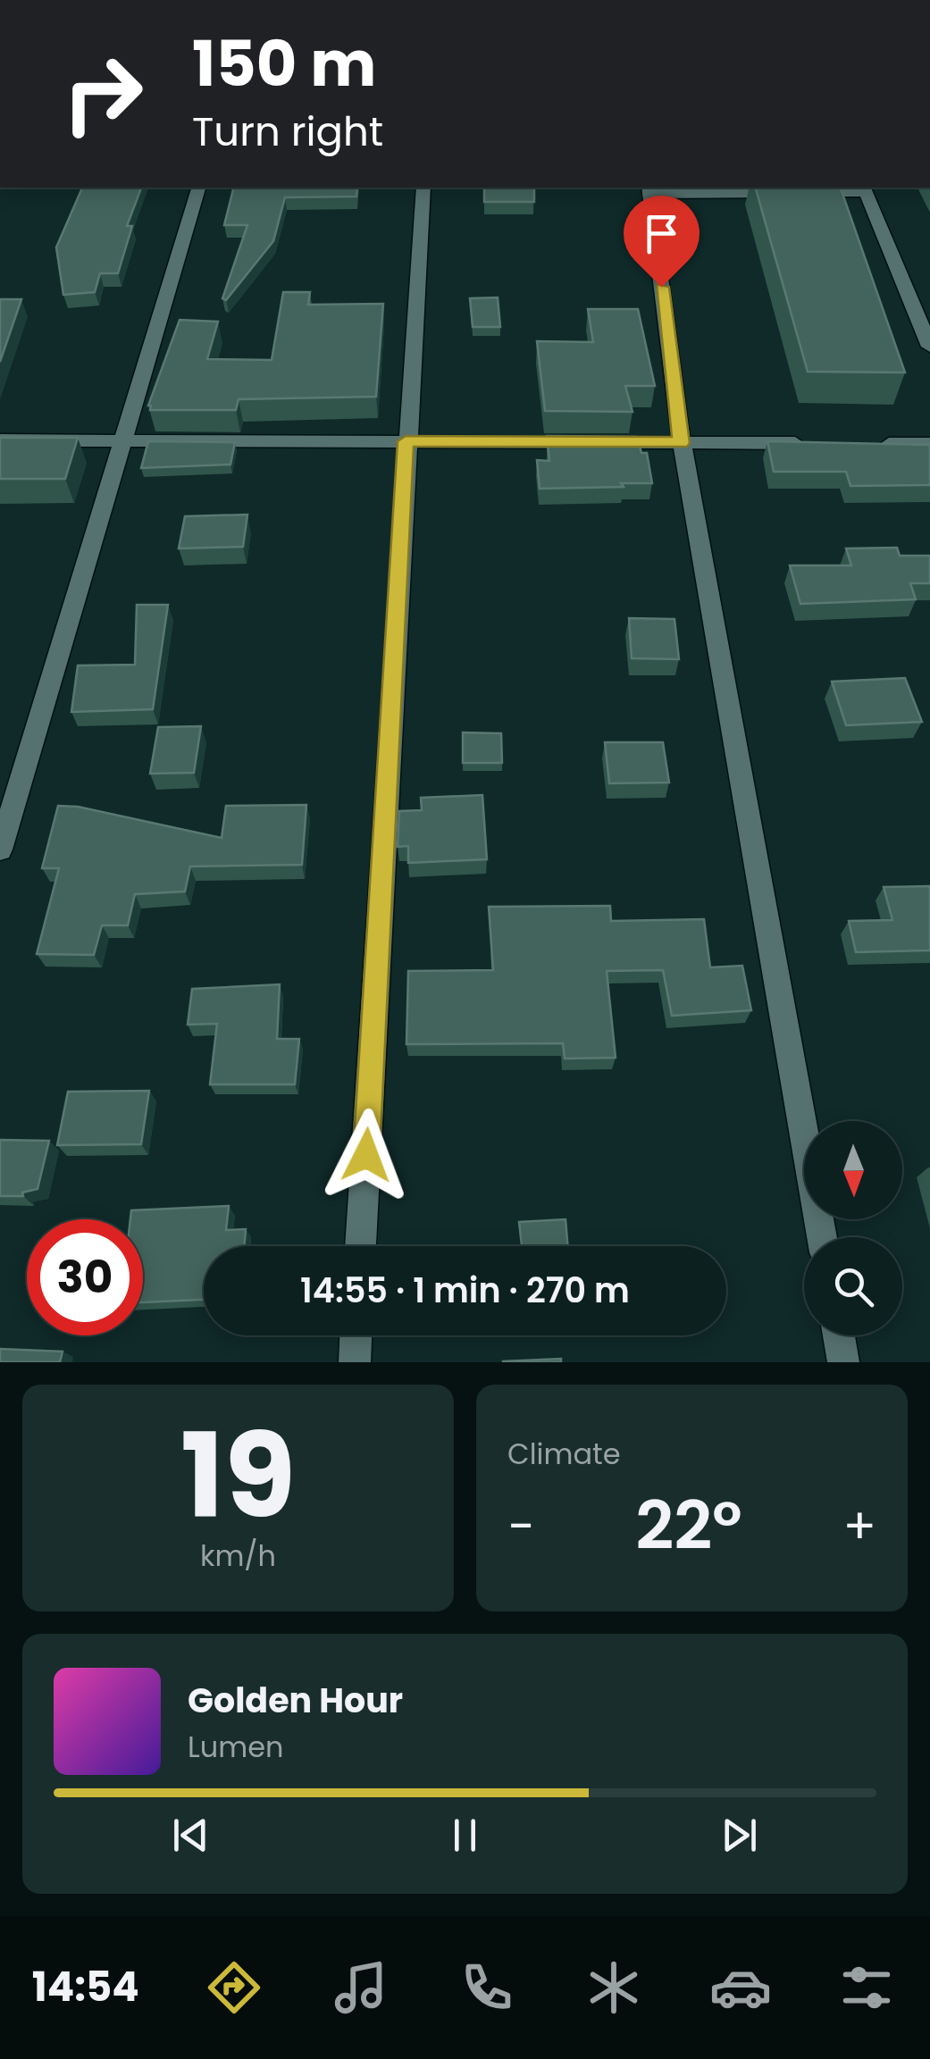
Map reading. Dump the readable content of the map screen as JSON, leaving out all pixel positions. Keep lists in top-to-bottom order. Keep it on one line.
{"north":"bottom","page":{"turn":["150 m","Turn right"],"limit":"30","trip":"14:55 · 1 min · 270 m","tile":[["19","km/h"],"Climate"],"heat":["−","22°","+"],"song":["Golden Hour","Lumen"],"tabs":"14:54"}}
